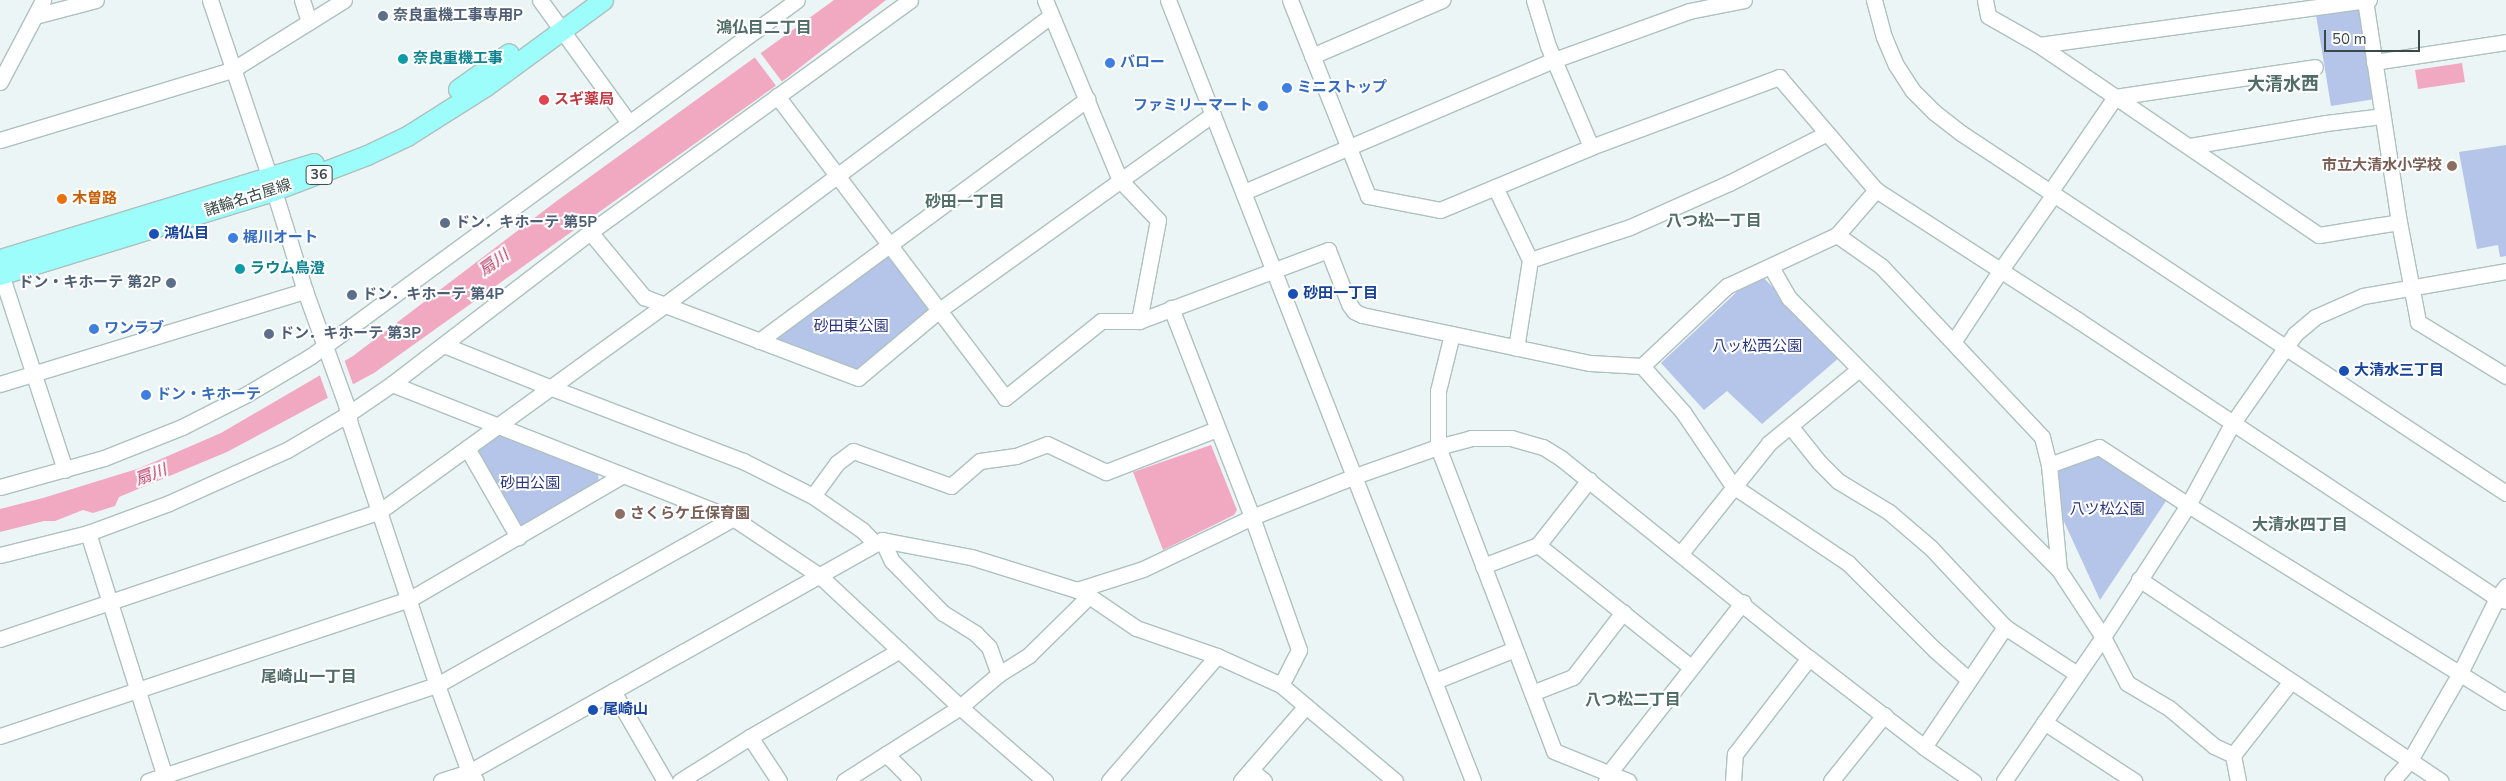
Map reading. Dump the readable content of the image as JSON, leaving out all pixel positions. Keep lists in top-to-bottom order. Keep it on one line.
{"streets":{"main road":["36","諸輪名古屋線"]},"districts":["鴻仏目二丁目","大清水西","砂田一丁目","八つ松一丁目","大清水四丁目","尾崎山一丁目","八つ松二丁目"],"water":["扇川"],"parks":["砂田東公園","八ッ松西公園","砂田公園","八ツ松公園"],"places":["奈良重機工事専用P","奈良重機工事","バロー","ミニストップ","スギ薬局","ファミリーマート","市立大清水小学校","木曽路","ドン．キホーテ 第5P","鴻仏目","梶川オート","ラウム鳥澄","ドン・キホーテ 第2P","砂田一丁目","ドン．キホーテ 第4P","ワンラブ","ドン．キホーテ 第3P","大清水三丁目","ドン・キホーテ","さくらケ丘保育園","尾崎山"],"scale_bar":"50 m"}
